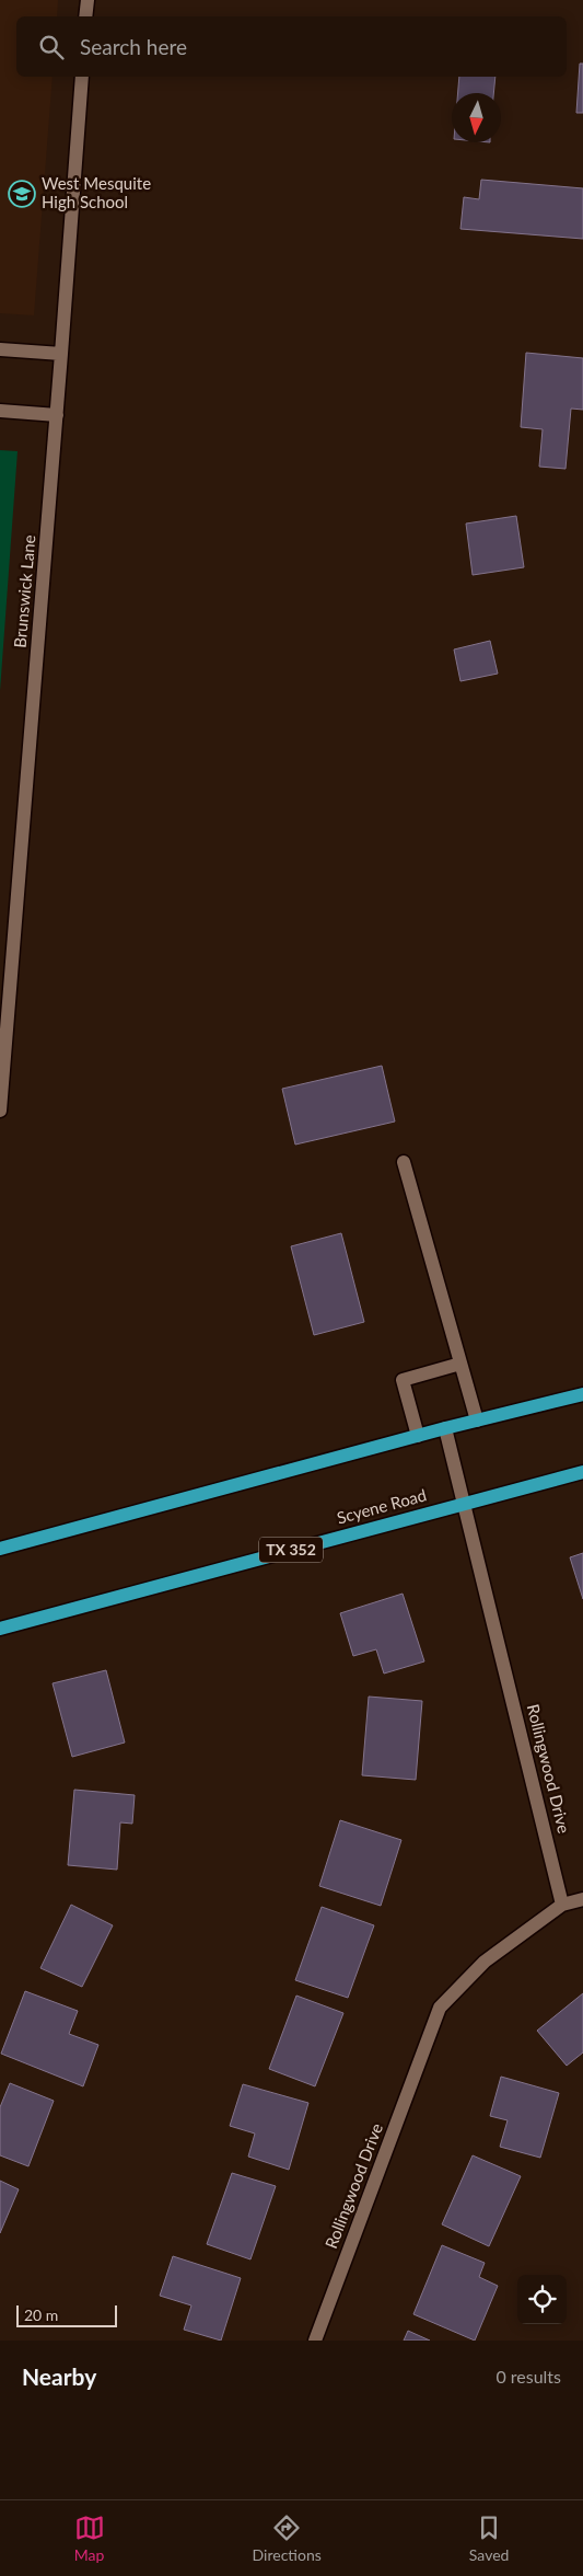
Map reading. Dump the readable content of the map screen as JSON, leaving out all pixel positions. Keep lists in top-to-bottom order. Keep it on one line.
{"streets":{"main road":["Scyene Road","TX 352"],"street":["Brunswick Lane","Rollingwood Drive"]},"crossings":[["Scyene Road","Rollingwood Drive"]],"places":{"school or university":["West Mesquite High School"]},"scale_bar":"20 m","north":"bottom","page":{"search":"Search here","scale":"20 m","heading":["Nearby","0 results"],"nav":["Map","Directions","Saved"]}}
